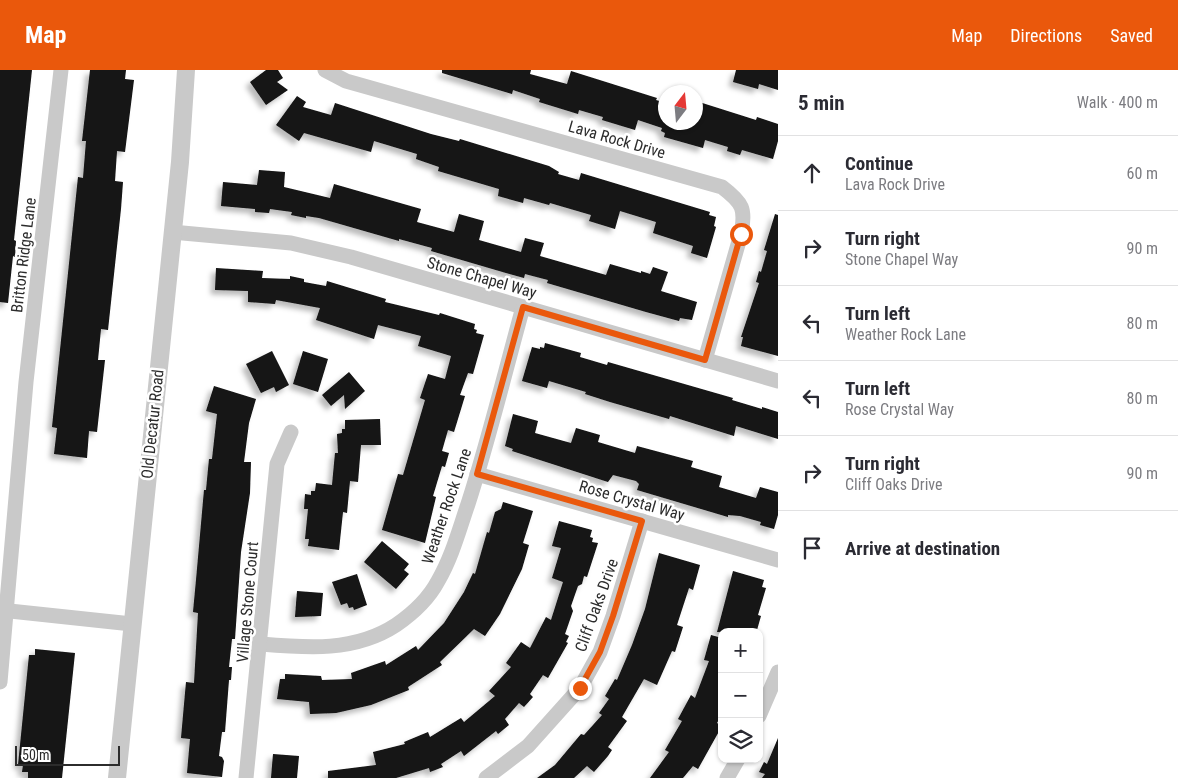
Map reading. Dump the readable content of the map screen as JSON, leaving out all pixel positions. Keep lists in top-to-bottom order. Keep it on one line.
{"streets":{"street":["Lava Rock Drive","Britton Ridge Lane","Stone Chapel Way","Old Decatur Road","Rose Crystal Way","Weather Rock Lane","Village Stone Court","Cliff Oaks Drive"]},"crossings":[["Lava Rock Drive","Stone Chapel Way"],["Stone Chapel Way","Old Decatur Road"],["Stone Chapel Way","Weather Rock Lane"],["Rose Crystal Way","Weather Rock Lane"],["Rose Crystal Way","Cliff Oaks Drive"],["Weather Rock Lane","Village Stone Court"]],"scale_bar":"50 m","north":"top","page":{"header":"Map","nav":["Map","Directions","Saved"],"heading":["5 min","Walk · 400 m"],"list":[["Continue","Lava Rock Drive","60 m"],["Turn right","Stone Chapel Way","90 m"],["Turn left","Weather Rock Lane","80 m"],["Turn left","Rose Crystal Way","80 m"],["Turn right","Cliff Oaks Drive","90 m"],"Arrive at destination"],"map_buttons":["+","−"],"scale":"50 m"}}
